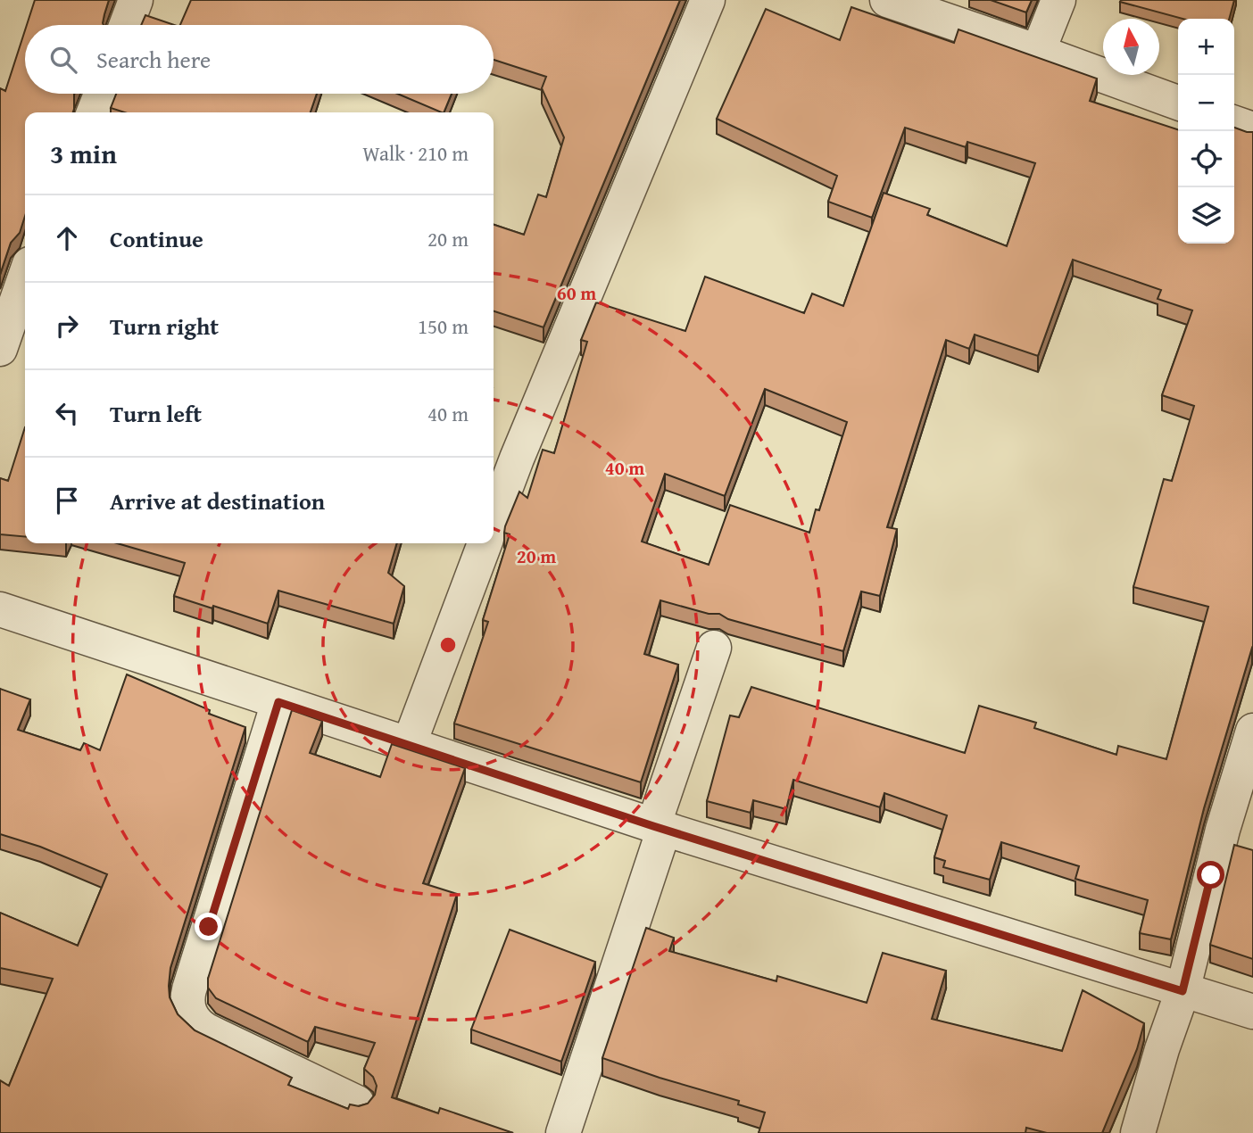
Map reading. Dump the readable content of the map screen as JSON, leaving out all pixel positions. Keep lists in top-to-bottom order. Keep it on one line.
{"north":"top","page":{"map_buttons":["+","−"],"search":"Search here","heading":["3 min","Walk · 210 m"],"list":[["Continue","20 m"],["Turn right","150 m"],["Turn left","40 m"],"Arrive at destination"]},"rings":["60 m","40 m","20 m"]}
